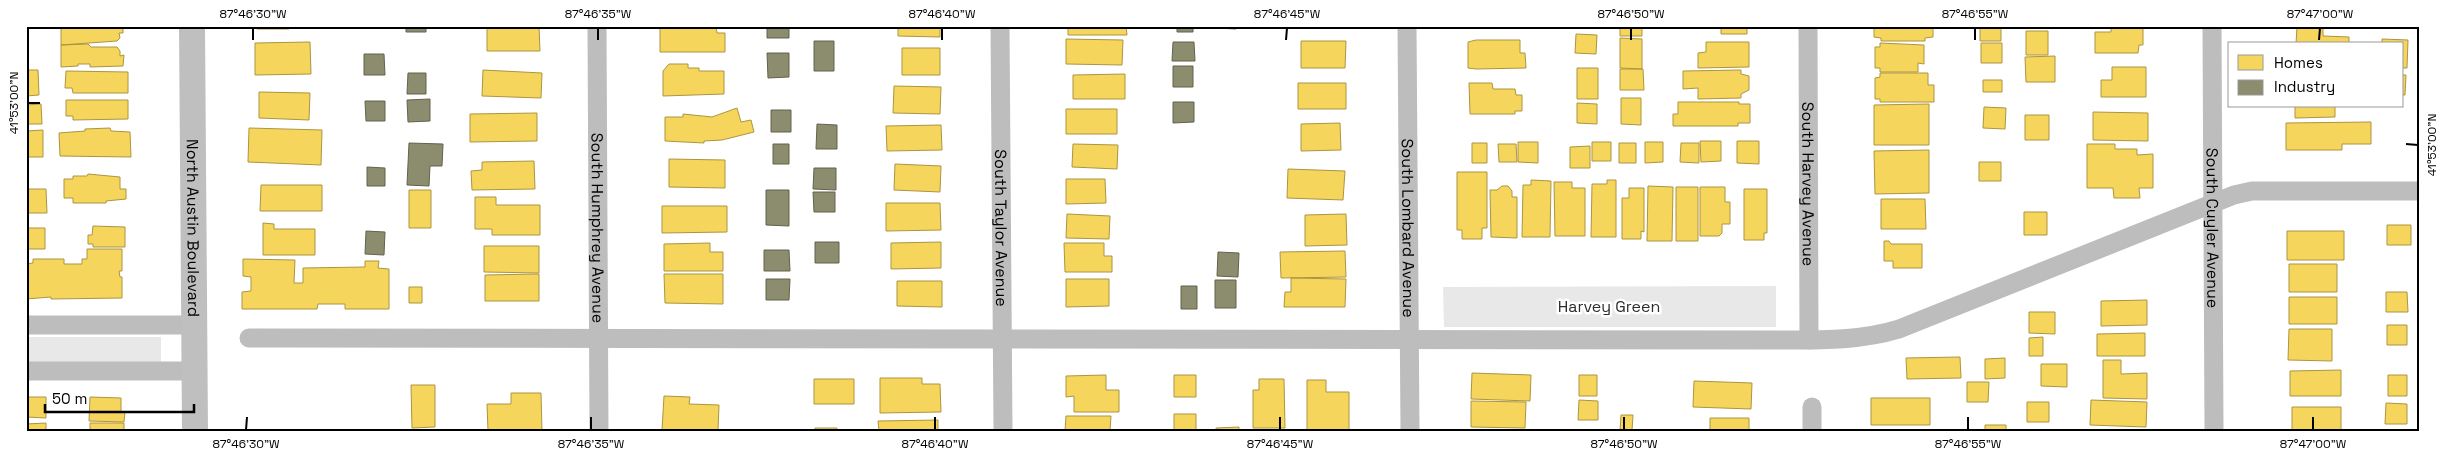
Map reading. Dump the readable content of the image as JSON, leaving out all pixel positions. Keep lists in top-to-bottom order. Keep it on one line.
{"streets":{"street":["South Harvey Avenue","South Taylor Avenue","North Austin Boulevard","South Humphrey Avenue","South Lombard Avenue","South Cuyler Avenue"]},"parks":["Harvey Green"],"legend":["Homes","Industry"],"scale_bar":"50 m","coordinates":["87°46'30\"W","87°46'35\"W","87°46'40\"W","87°46'45\"W","87°46'50\"W","87°46'55\"W","87°47'00\"W","41°53'00\"N"]}
